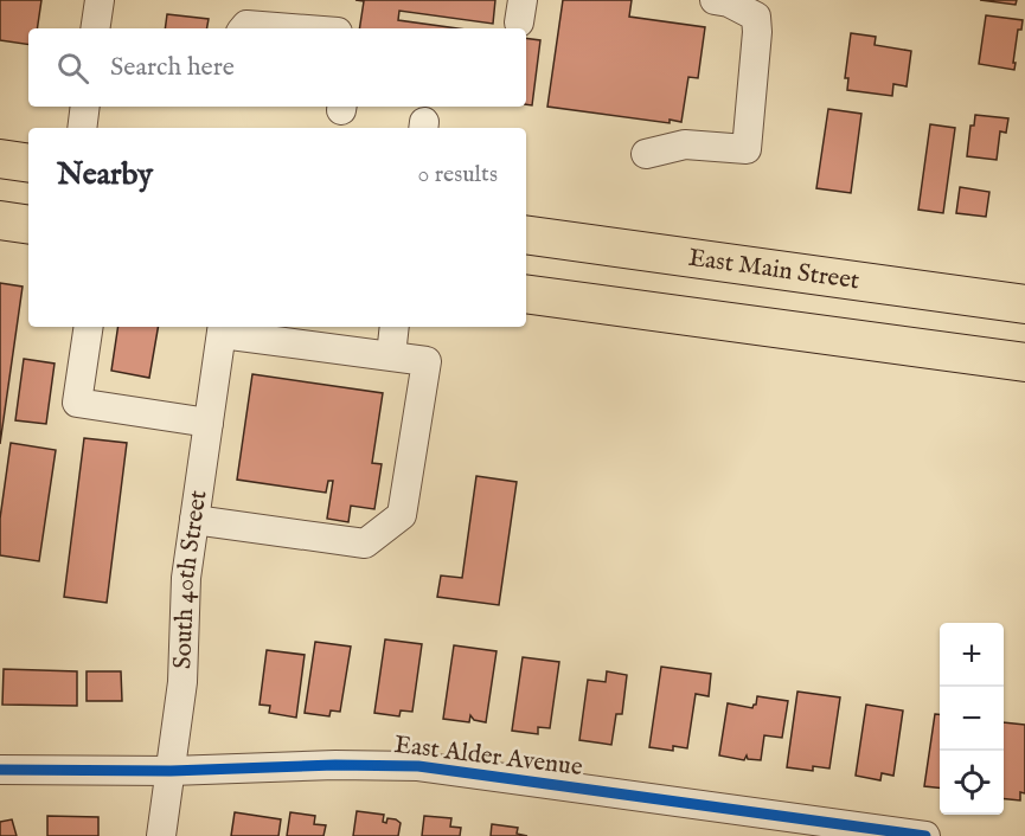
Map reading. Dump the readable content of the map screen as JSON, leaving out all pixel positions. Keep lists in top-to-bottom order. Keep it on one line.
{"streets":{"main road":["East Main Street"],"street":["South 40th Street","East Alder Avenue"]},"crossings":[["South 40th Street","East Alder Avenue"]],"page":{"search":"Search here","heading":["Nearby","0 results"],"map_buttons":["+","−"]}}
